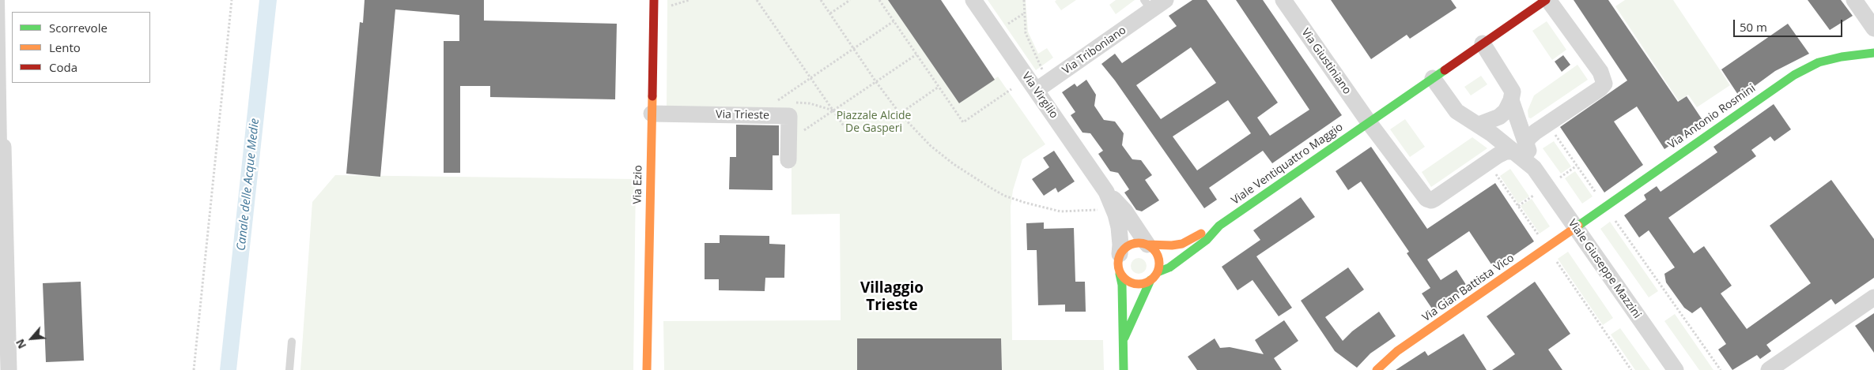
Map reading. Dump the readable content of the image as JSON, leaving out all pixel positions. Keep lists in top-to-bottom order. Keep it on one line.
{"streets":{"street":["Via Triboniano","Via Giustiniano","Via Virgilio","Via Trieste","Via Antonio Rosmini","Viale Ventiquattro Maggio","Via Ezio","Viale Giuseppe Mazzini","Via Gian Battista Vico"]},"crossings":[["Via Triboniano","Via Virgilio"],["Via Giustiniano","Viale Ventiquattro Maggio"],["Via Giustiniano","Viale Giuseppe Mazzini"],["Via Trieste","Via Ezio"],["Via Antonio Rosmini","Viale Giuseppe Mazzini"],["Via Antonio Rosmini","Via Gian Battista Vico"],["Viale Ventiquattro Maggio","Viale Giuseppe Mazzini"],["Viale Giuseppe Mazzini","Via Gian Battista Vico"]],"districts":["Villaggio Trieste"],"water":["Canale delle Acque Medie"],"parks":["Piazzale Alcide De Gasperi"],"legend":["Scorrevole","Lento","Coda"],"scale_bar":"50 m","north":"bottom left"}
